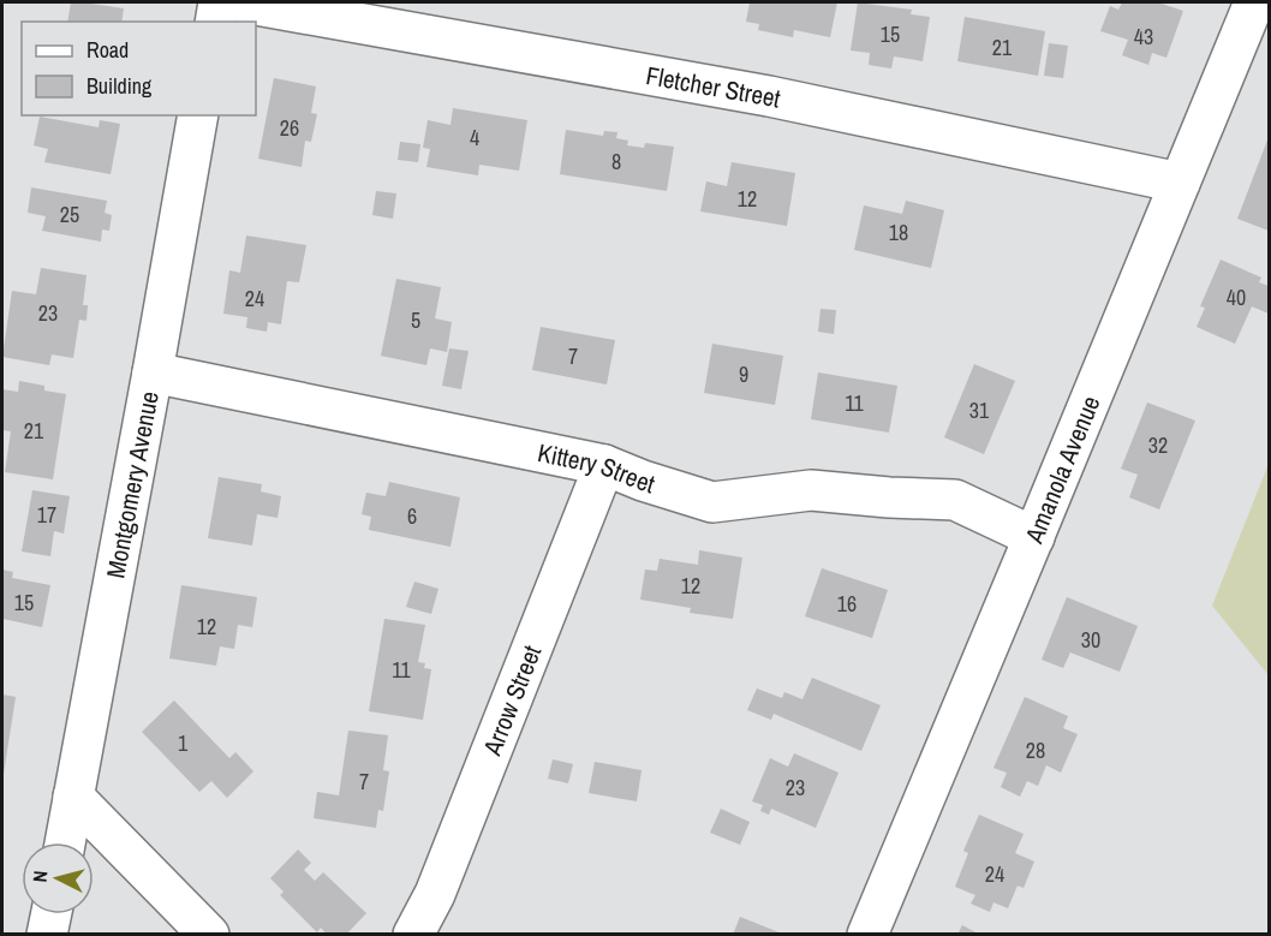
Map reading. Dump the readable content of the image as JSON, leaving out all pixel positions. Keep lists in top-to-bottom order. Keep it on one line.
{"streets":{"street":["Fletcher Street","Kittery Street","Amanola Avenue","Montgomery Avenue","Arrow Street"]},"crossings":[["Fletcher Street","Amanola Avenue"],["Kittery Street","Amanola Avenue"],["Kittery Street","Montgomery Avenue"],["Kittery Street","Arrow Street"]],"house_numbers":["15","43","21","26","4","8","12","25","18","40","24","23","5","7","9","11","31","21","32","17","6","12","15","16","12","30","11","1","28","7","23","24"],"legend":["Road","Building"],"north":"left"}
